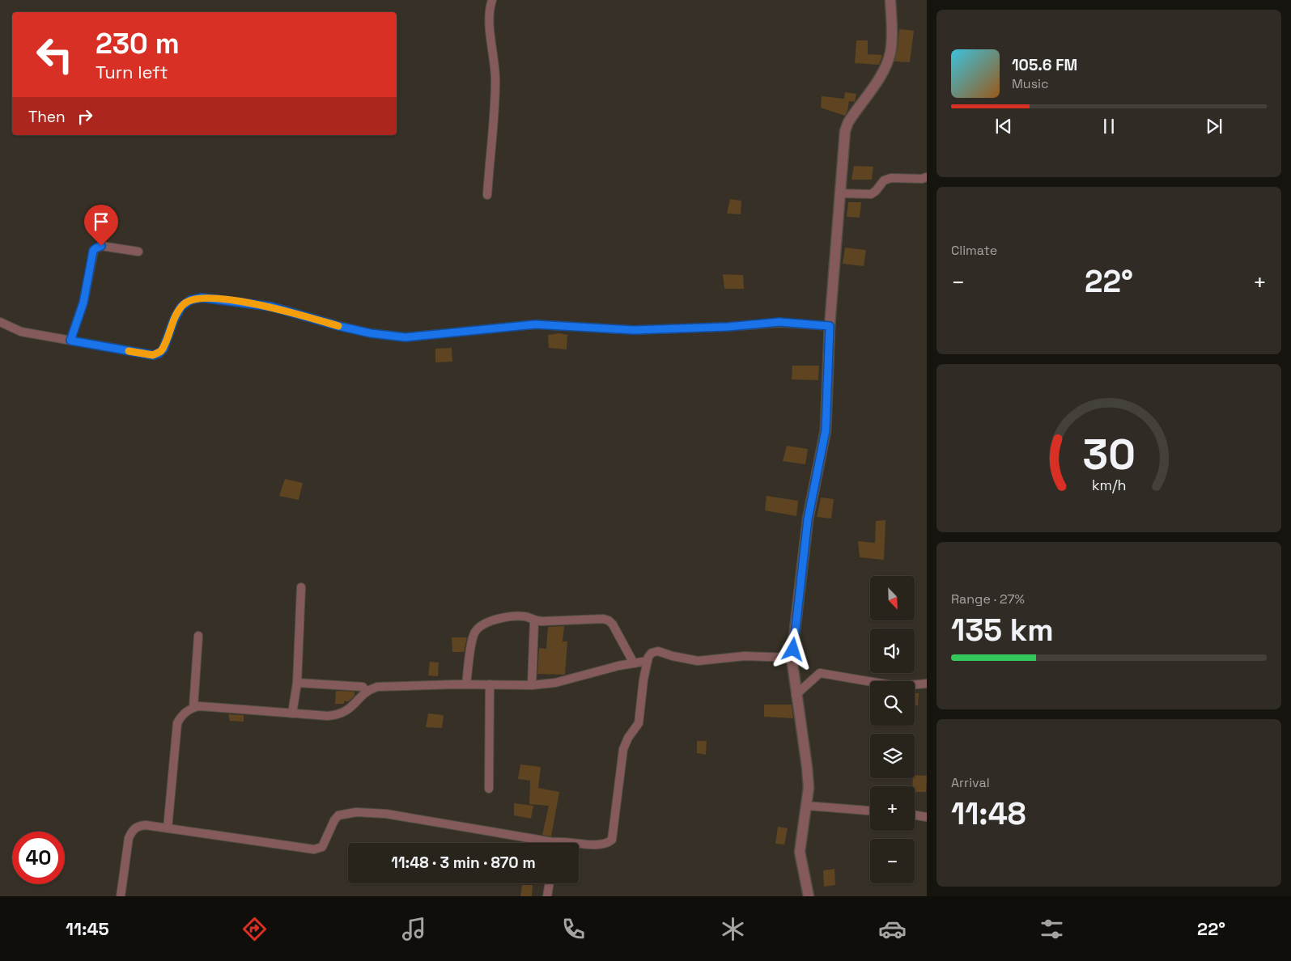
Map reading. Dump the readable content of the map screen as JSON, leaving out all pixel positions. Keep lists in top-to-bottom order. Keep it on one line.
{"north":"bottom right","page":{"turn":["230 m","Turn left"],"song":["105.6 FM","Music"],"then":"Then","tile":["Climate",["Range · 27%","135 km"],["Arrival","11:48"]],"heat":["−","22°","+"],"map_buttons":["+","−"],"limit":"40","trip":"11:48 · 3 min · 870 m","tabs":["11:45","22°"],"gauge":["30","km/h"]}}
